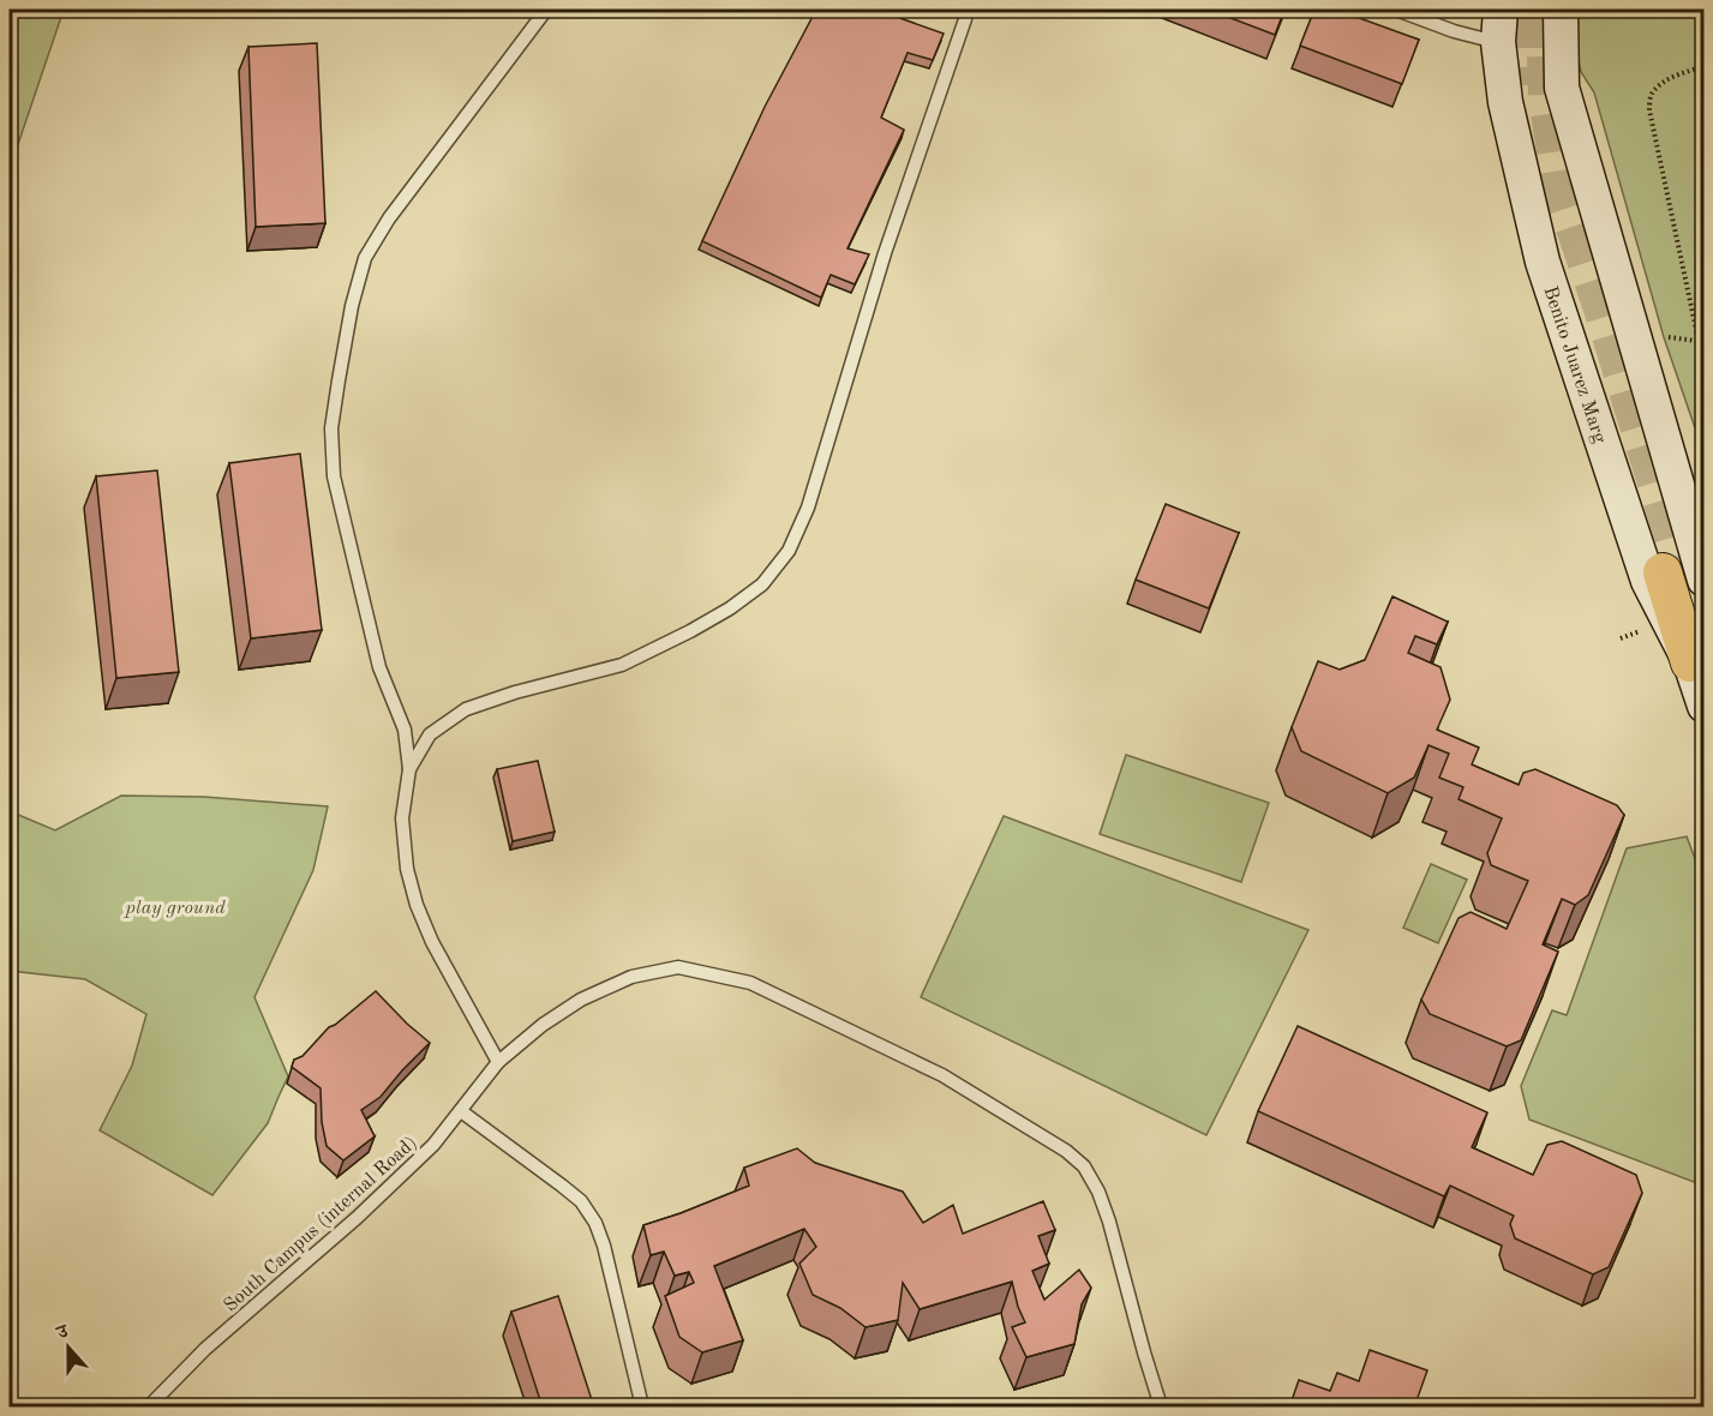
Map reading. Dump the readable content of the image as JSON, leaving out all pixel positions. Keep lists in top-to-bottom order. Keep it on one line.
{"streets":{"street":["Benito Juarez Marg"],"lane":["South Campus (internal Road)"]},"parks":["play ground"],"north":"top"}
